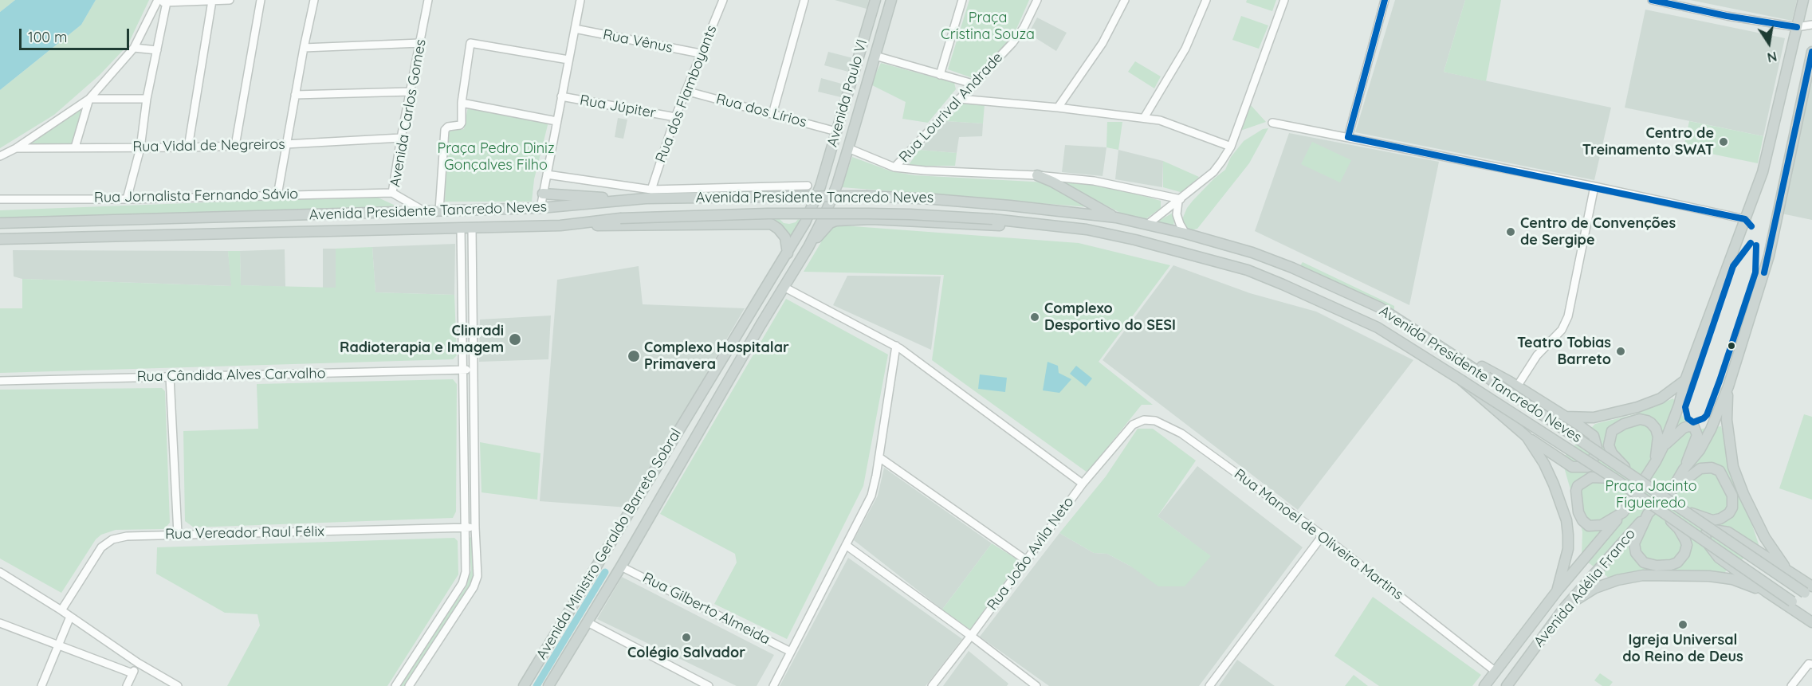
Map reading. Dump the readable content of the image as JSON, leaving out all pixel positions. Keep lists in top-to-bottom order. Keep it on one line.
{"streets":{"main road":["Avenida Paulo VI","Avenida Presidente Tancredo Neves","Avenida Ministro Geraldo Barreto Sobral","Avenida Adélia Franco"],"street":["Rua Vênus","Rua dos Flamboyants","Rua Júpiter","Rua Lourival Andrade","Rua dos Lírios","Avenida Carlos Gomes","Rua Vidal de Negreiros","Rua Jornalista Fernando Sávio","Rua Cândida Alves Carvalho","Rua Vereador Raul Félix","Rua Manoel de Oliveira Martins","Rua João Avila Neto","Rua Gilberto Almeida"]},"crossings":[["Rua Vênus","Rua dos Flamboyants"],["Avenida Paulo VI","Rua dos Lírios"],["Avenida Paulo VI","Avenida Ministro Geraldo Barreto Sobral"],["Rua dos Flamboyants","Rua Júpiter"],["Rua dos Flamboyants","Rua dos Lírios"],["Avenida Carlos Gomes","Rua Vidal de Negreiros"],["Avenida Carlos Gomes","Rua Jornalista Fernando Sávio"],["Avenida Carlos Gomes","Avenida Presidente Tancredo Neves"],["Rua Manoel de Oliveira Martins","Rua João Avila Neto"],["Rua Manoel de Oliveira Martins","Avenida Adélia Franco"],["Avenida Ministro Geraldo Barreto Sobral","Rua Gilberto Almeida"]],"parks":["Praça Cristina Souza","Praça Pedro Diniz Gonçalves Filho","Praça Jacinto Figueiredo"],"places":["Centro de Treinamento SWAT","Centro de Convenções de Sergipe","Complexo Desportivo do SESI","Clinradi Radioterapia e Imagem","Teatro Tobias Barreto","Complexo Hospitalar Primavera","Igreja Universal do Reino de Deus","Colégio Salvador"],"scale_bar":"100 m","north":"bottom"}
